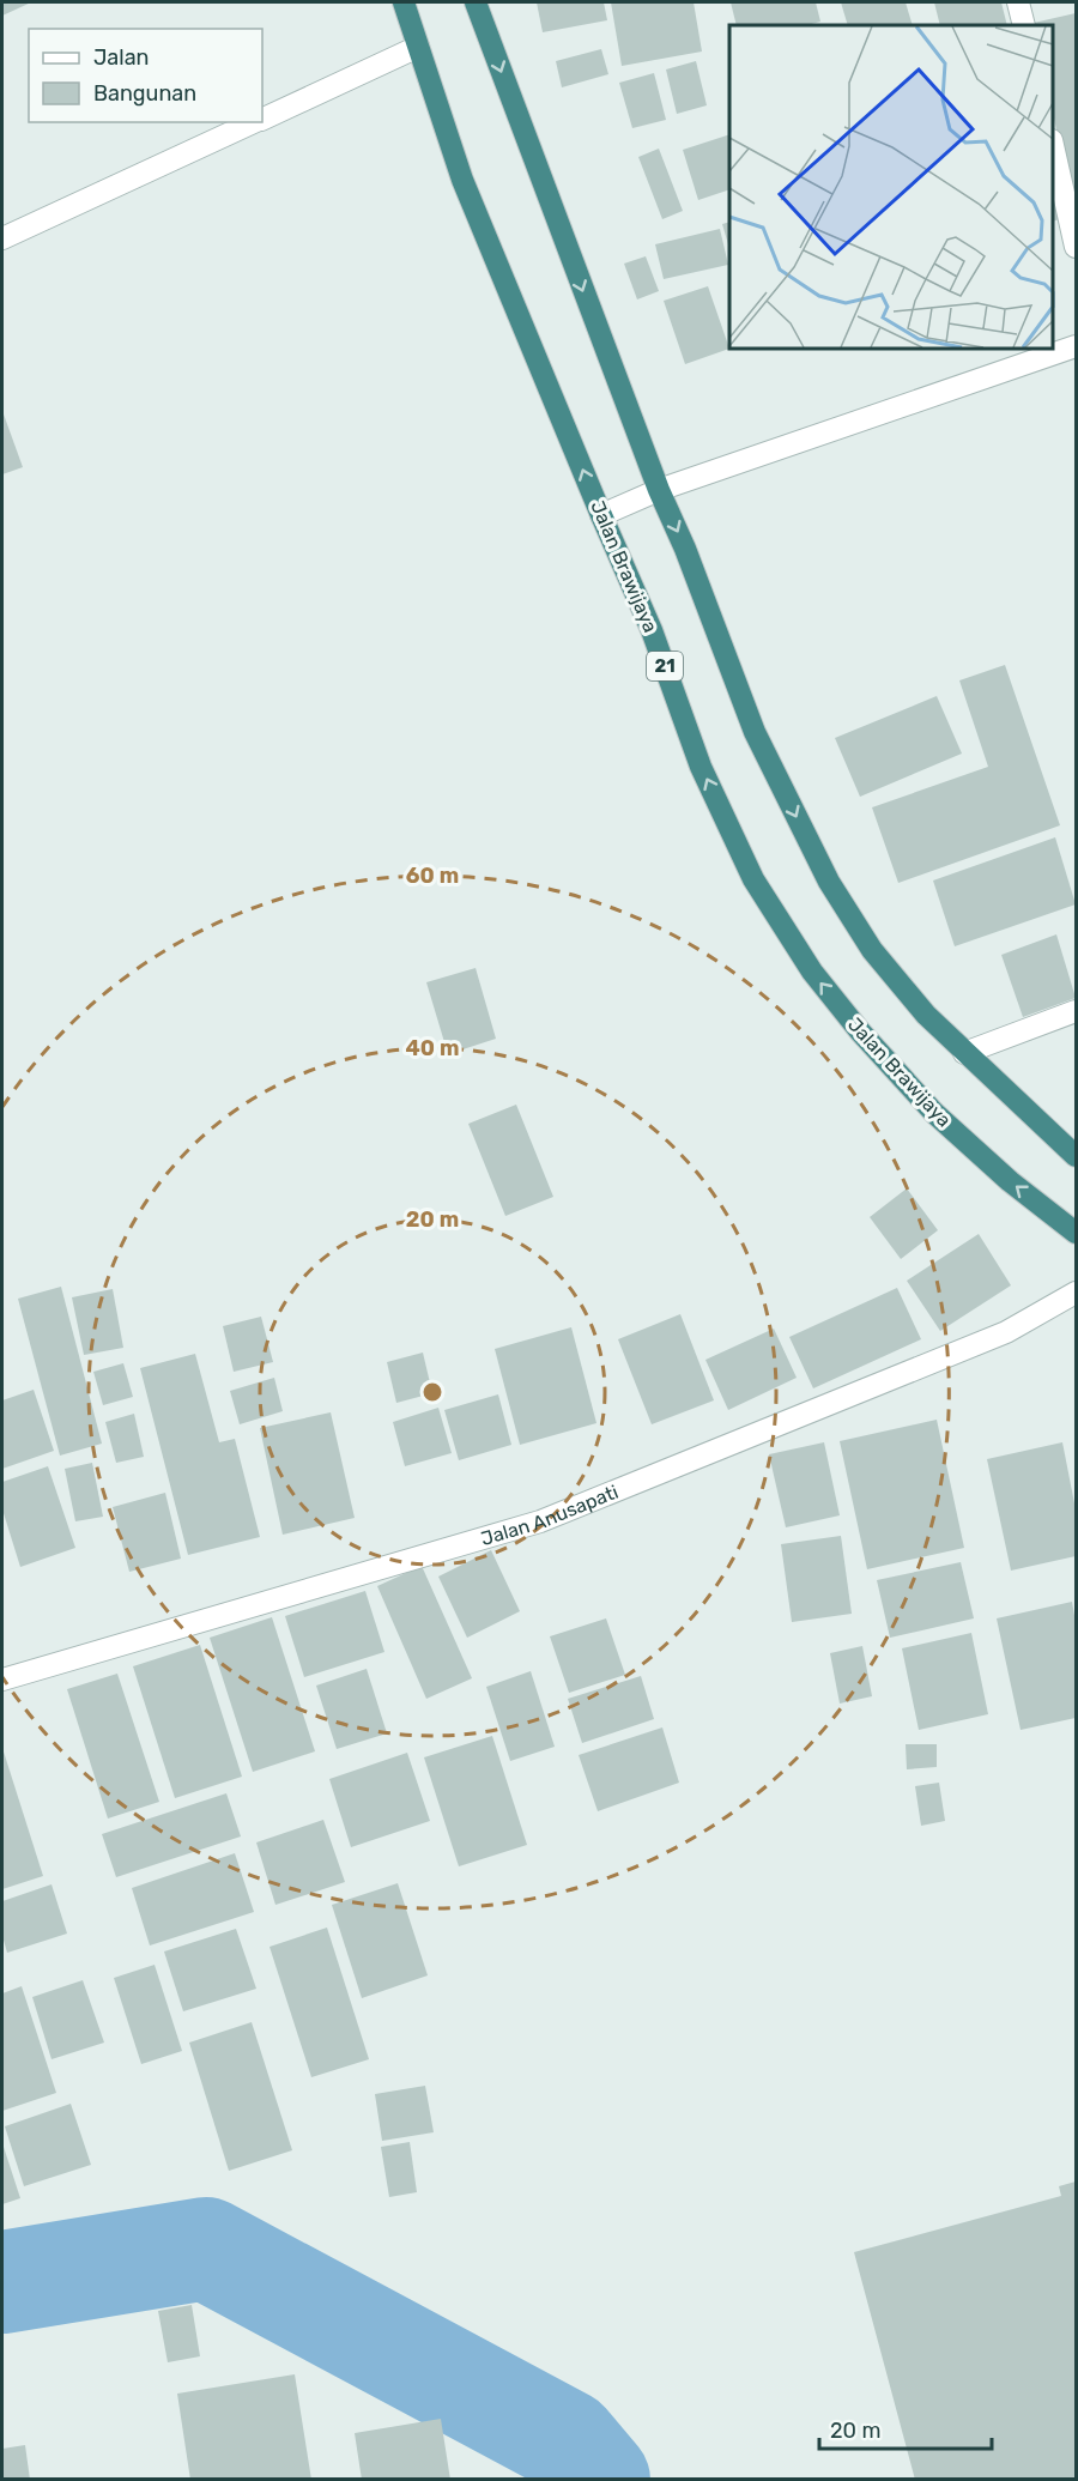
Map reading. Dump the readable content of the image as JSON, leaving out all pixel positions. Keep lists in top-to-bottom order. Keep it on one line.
{"streets":{"highway":["Jalan Brawijaya","21"],"street":["Jalan Anusapati"]},"legend":["Jalan","Bangunan"],"scale_bar":"20 m","rings":["60 m","40 m","20 m"]}
